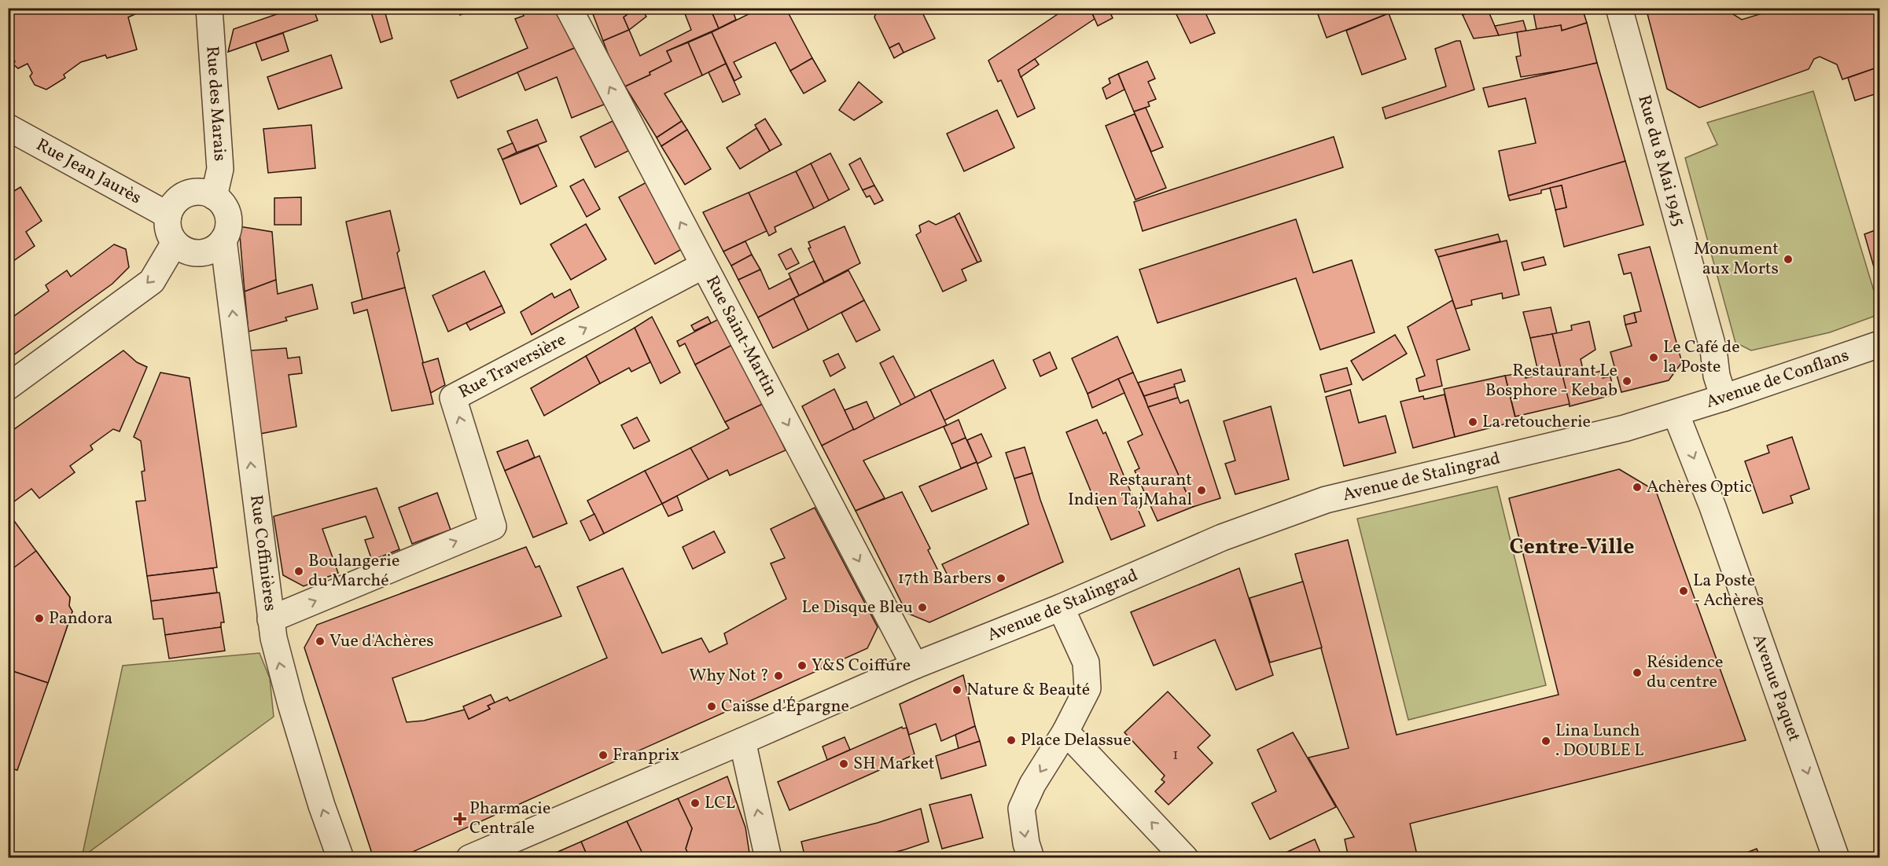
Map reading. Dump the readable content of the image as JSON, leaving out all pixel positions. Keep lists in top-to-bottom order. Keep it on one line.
{"streets":{"street":["Rue des Marais","Rue du 8 Mai 1945","Rue Jean Jaurès","Rue Saint-Martin","Rue Traversière","Avenue de Conflans","Avenue de Stalingrad","Rue Coffinières","Avenue Paquet"]},"crossings":[["Rue des Marais","Rue Jean Jaurès"],["Rue des Marais","Rue Coffinières"],["Rue du 8 Mai 1945","Avenue de Conflans"],["Rue Jean Jaurès","Rue Coffinières"],["Rue Saint-Martin","Rue Traversière"],["Rue Saint-Martin","Avenue de Stalingrad"],["Rue Traversière","Rue Coffinières"],["Avenue de Conflans","Avenue de Stalingrad"],["Avenue de Conflans","Avenue Paquet"],["Avenue de Stalingrad","Avenue Paquet"]],"one_way":["Rue Traversière","Rue Coffinières","Avenue Paquet"],"districts":["Centre-Ville"],"places":{"other":["Monument aux Morts","Le Café de la Poste","Restaurant Le Bosphore - Kebab","La retoucherie","Achères Optic","Restaurant Indien TajMahal","Boulangerie du Marché","17th Barbers","La Poste - Achères","Le Disque Bleu","Pandora","Vue d'Achères","Y&S Coiffure","Résidence du centre","Why Not ?","Nature & Beauté","Caisse d'Épargne","Place Delassue","Lina Lunch . DOUBLE L","Franprix","SH Market","LCL"],"health":["Pharmacie Centrale"]},"house_numbers":["1"]}
